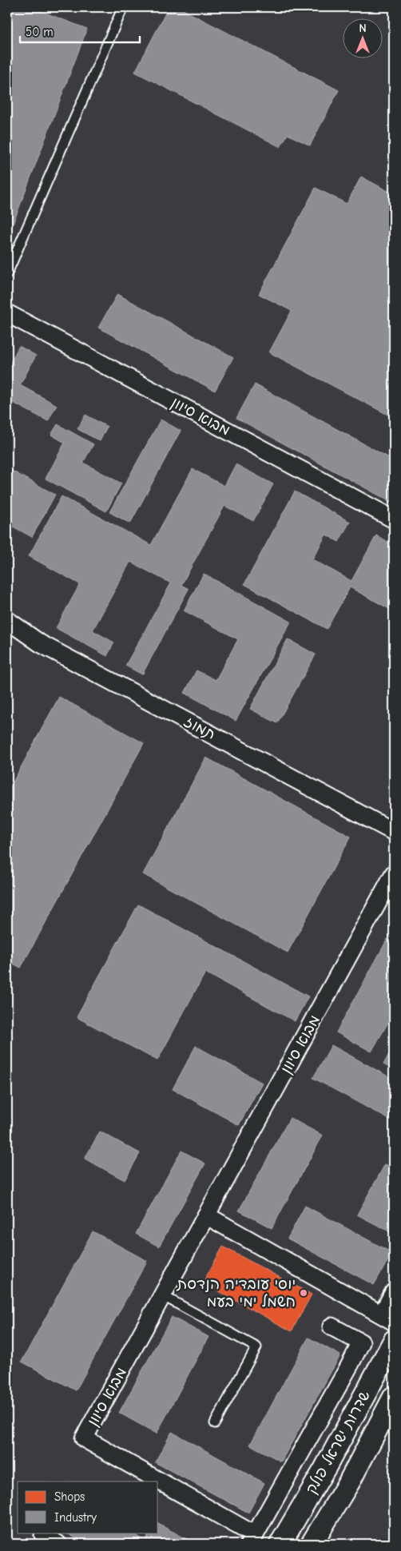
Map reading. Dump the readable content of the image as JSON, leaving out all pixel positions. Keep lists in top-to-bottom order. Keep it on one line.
{"streets":{"street":["מבוא סיוון","תמוז","שדרות ישראל פולק"]},"places":["יוסי עובדיה הנדסת חשמל ימי בעמ"],"legend":["Shops","Industry"],"scale_bar":"50 m","north":"top"}
